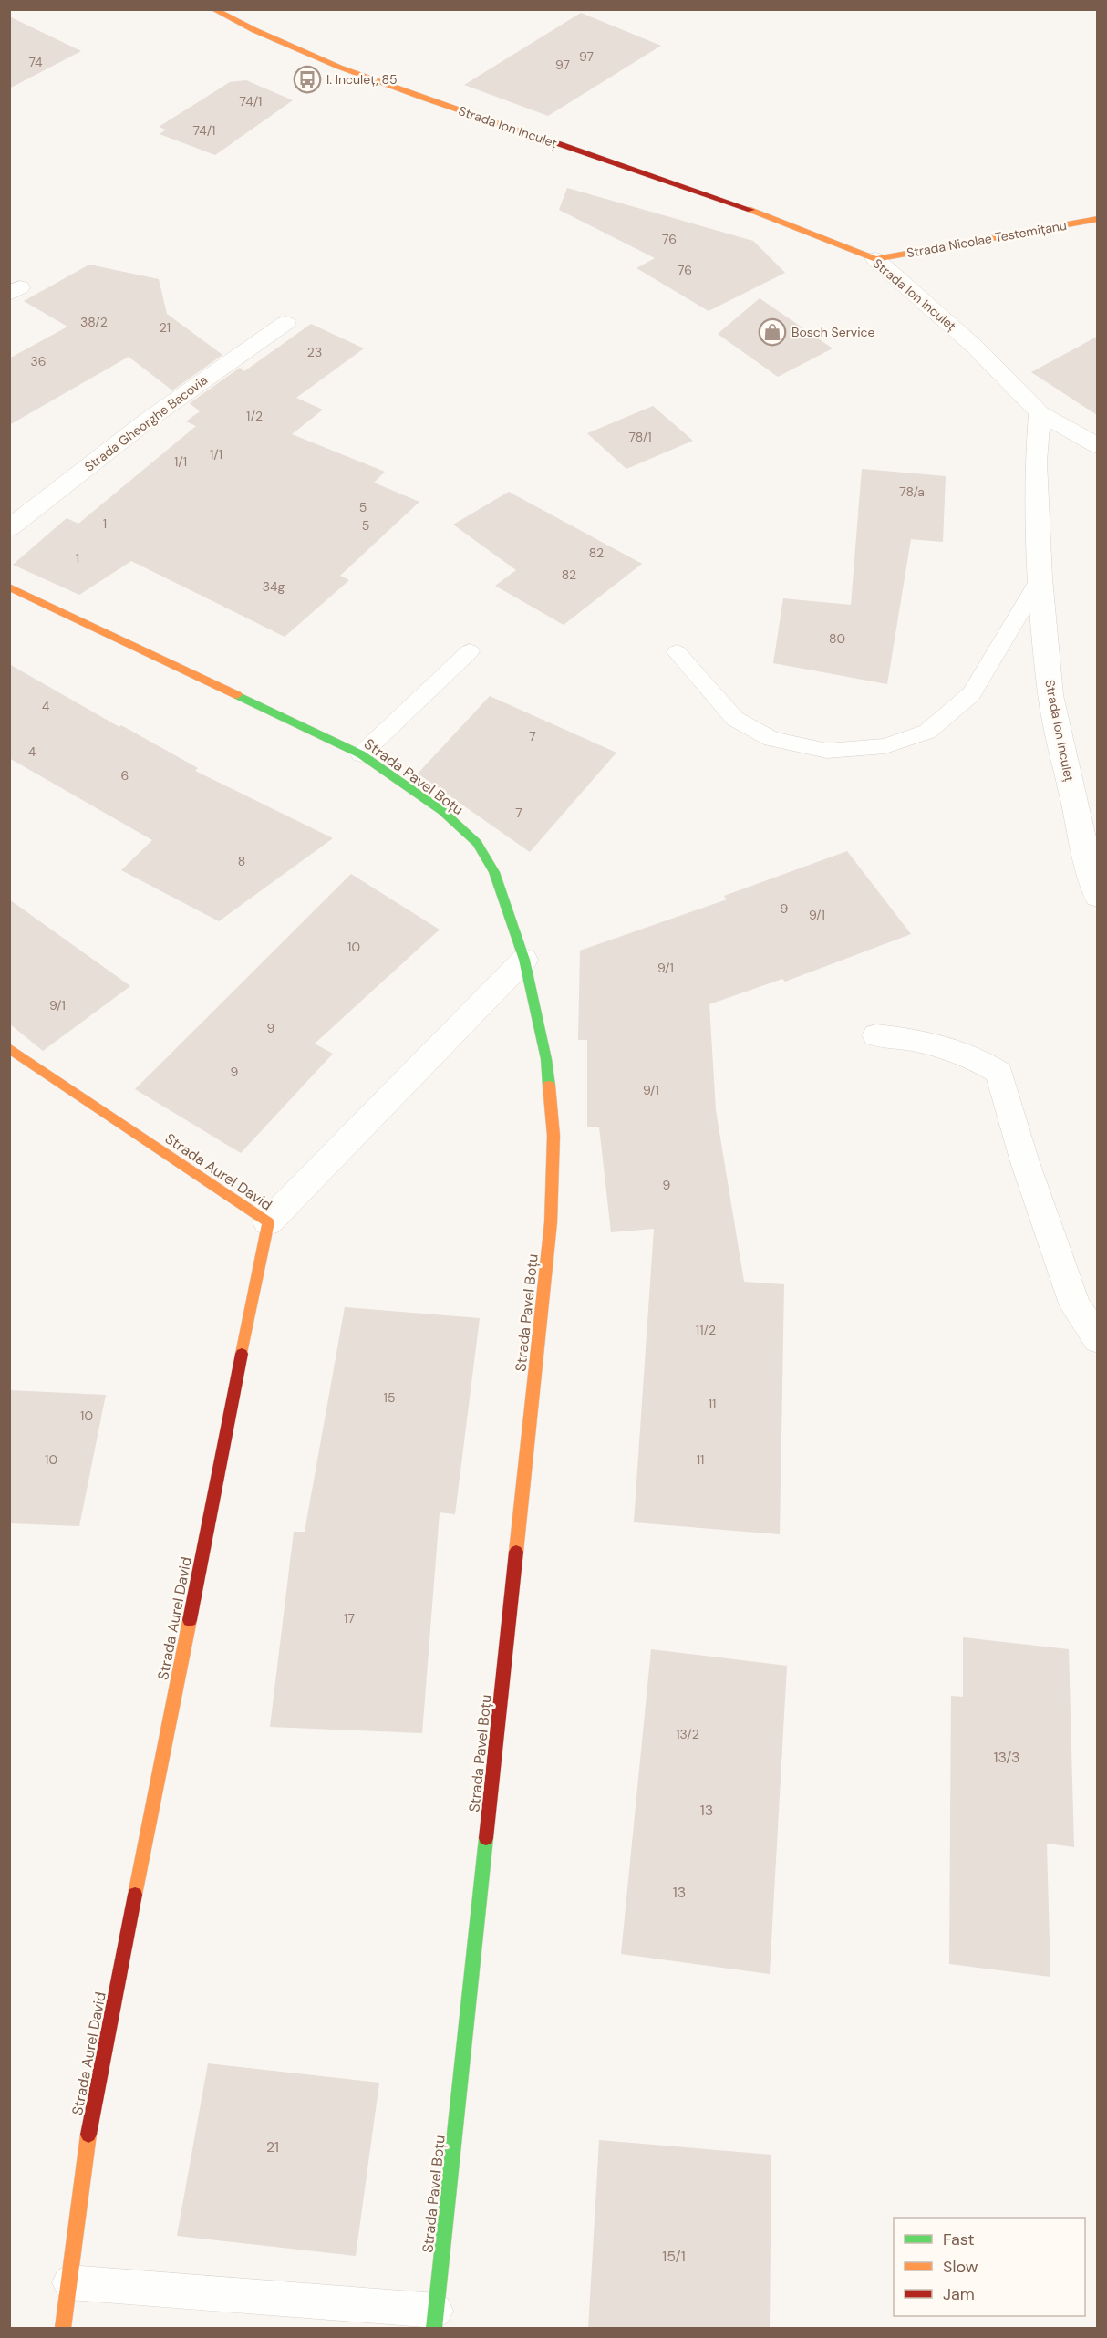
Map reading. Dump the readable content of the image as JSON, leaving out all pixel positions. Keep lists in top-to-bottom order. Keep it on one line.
{"streets":{"street":["Strada Ion Inculeț","Strada Nicolae Testemițanu","Strada Gheorghe Bacovia","Strada Pavel Boțu","Strada Aurel David"]},"crossings":[["Strada Ion Inculeț","Strada Nicolae Testemițanu"]],"places":{"bus stop":["I. Inculeț, 85"],"shop":["Bosch Service"]},"house_numbers":["97","74","97","74/1","74/1","76","76","38/2","21","23","36","1/2","78/1","1/1","1/1","78/a","5","1","5","82","1","82","34g","80","4","7","4","6","7","8","9","9/1","10","9/1","9/1","9","9","9/1","9","11/2","15","11","10","10","11","17","13/2","13/3","13","13","21","15/1"],"legend":["Fast","Slow","Jam"]}
